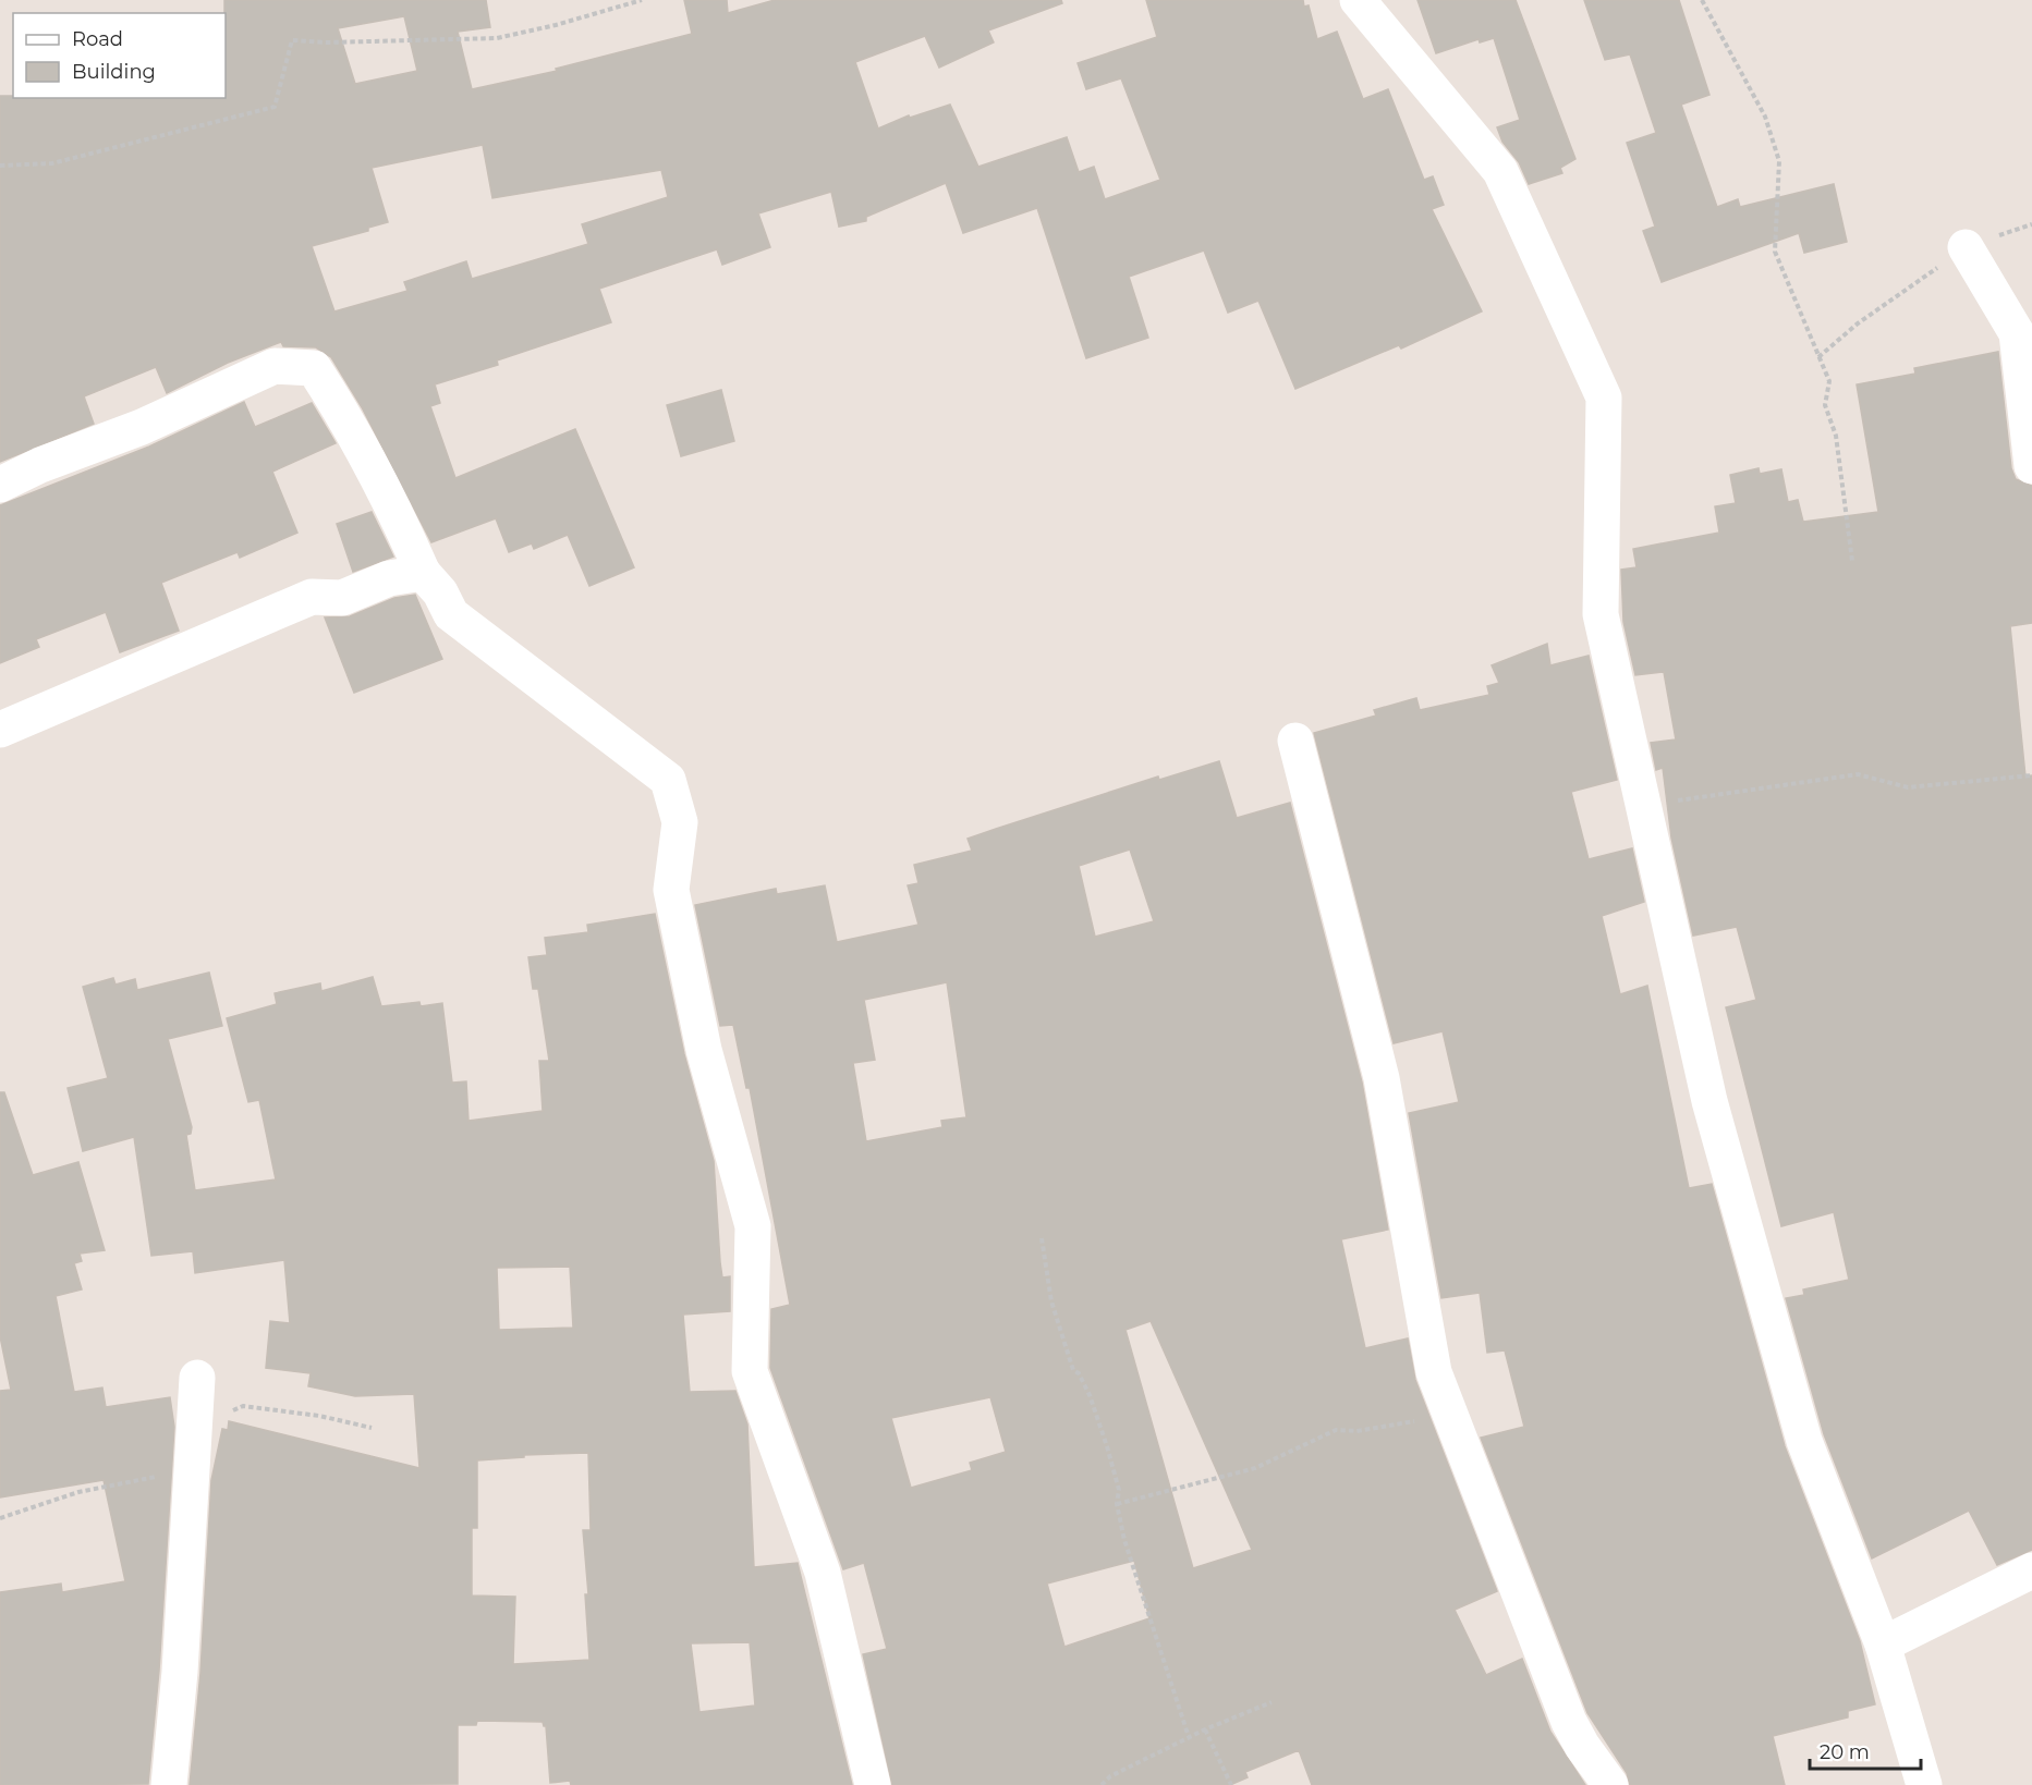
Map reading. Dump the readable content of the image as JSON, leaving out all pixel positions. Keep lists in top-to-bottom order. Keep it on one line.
{"legend":["Road","Building"],"scale_bar":"20 m"}
